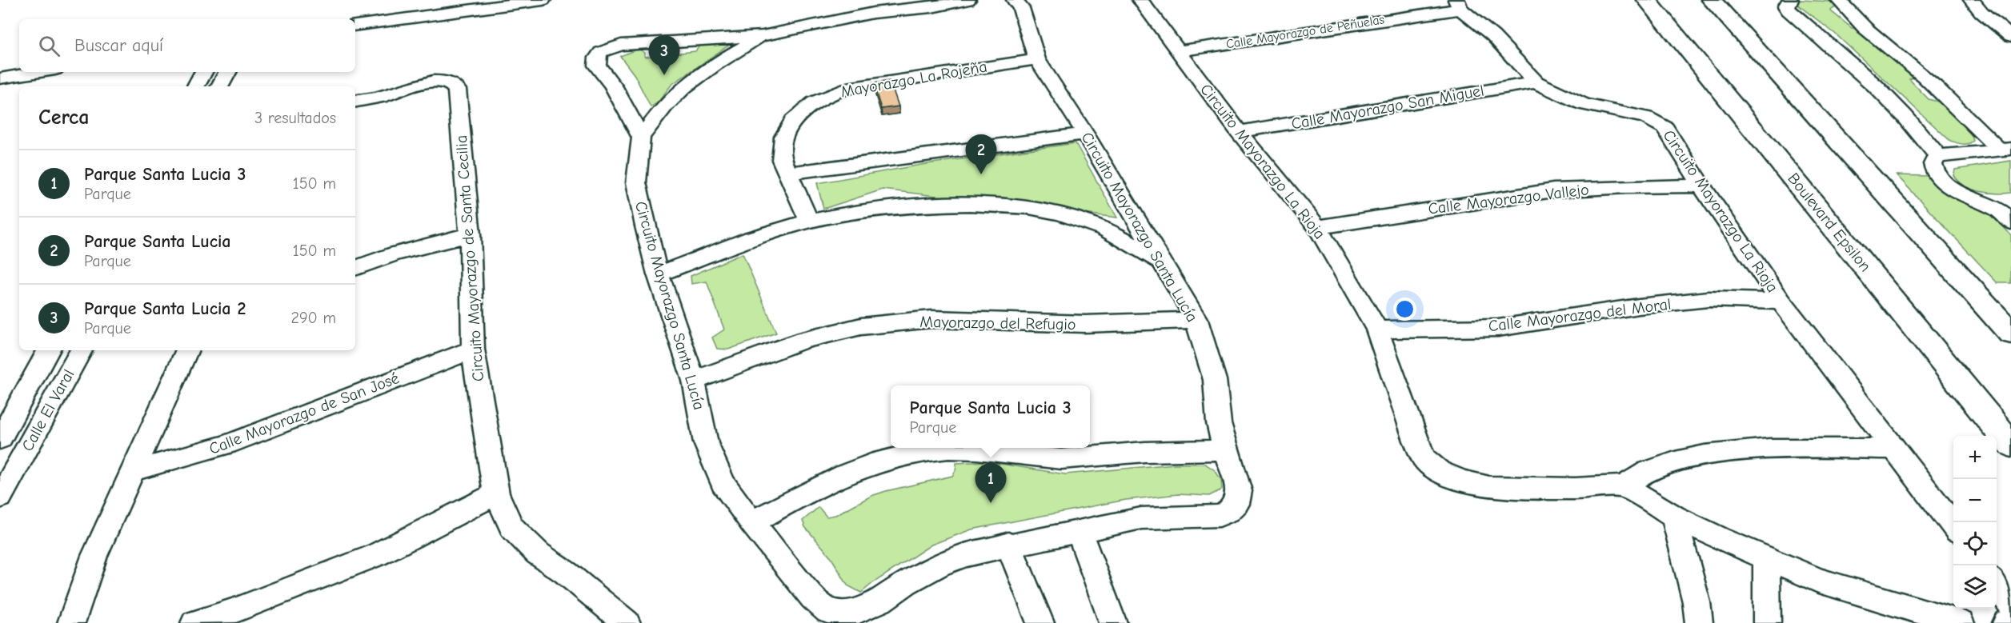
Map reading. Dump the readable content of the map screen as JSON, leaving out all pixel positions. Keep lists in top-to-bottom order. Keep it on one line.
{"streets":{"street":["Calle Mayorazgo de Peñuelas","Mayorazgo La Rojeña","Calle Mayorazgo San Miguel","Circuito Mayorazgo La Rioja","Calle Mayorazgo Vallejo","Boulevard Epsilon","Circuito Mayorazgo Santa Lucía","Circuito Mayorazgo de Santa Cecilia","Calle Mayorazgo del Moral","Mayorazgo del Refugio","Calle El Varal","Calle Mayorazgo de San José"]},"crossings":[["Calle Mayorazgo de Peñuelas","Circuito Mayorazgo La Rioja"],["Mayorazgo La Rojeña","Circuito Mayorazgo Santa Lucía"],["Calle Mayorazgo San Miguel","Circuito Mayorazgo La Rioja"],["Circuito Mayorazgo La Rioja","Calle Mayorazgo Vallejo"],["Circuito Mayorazgo La Rioja","Calle Mayorazgo del Moral"],["Circuito Mayorazgo Santa Lucía","Mayorazgo del Refugio"],["Circuito Mayorazgo de Santa Cecilia","Calle Mayorazgo de San José"]],"page":{"search":"Buscar aquí","pins":["3","2","1"],"heading":["Cerca","3 resultados"],"list":[{"mark":"1","name":"Parque Santa Lucia 3","note":"Parque","value":"150 m"},{"mark":"2","name":"Parque Santa Lucia","note":"Parque","value":"150 m"},{"mark":"3","name":"Parque Santa Lucia 2","note":"Parque","value":"290 m"}],"popup":["Parque Santa Lucia 3","Parque"],"map_buttons":["+","−"]}}
